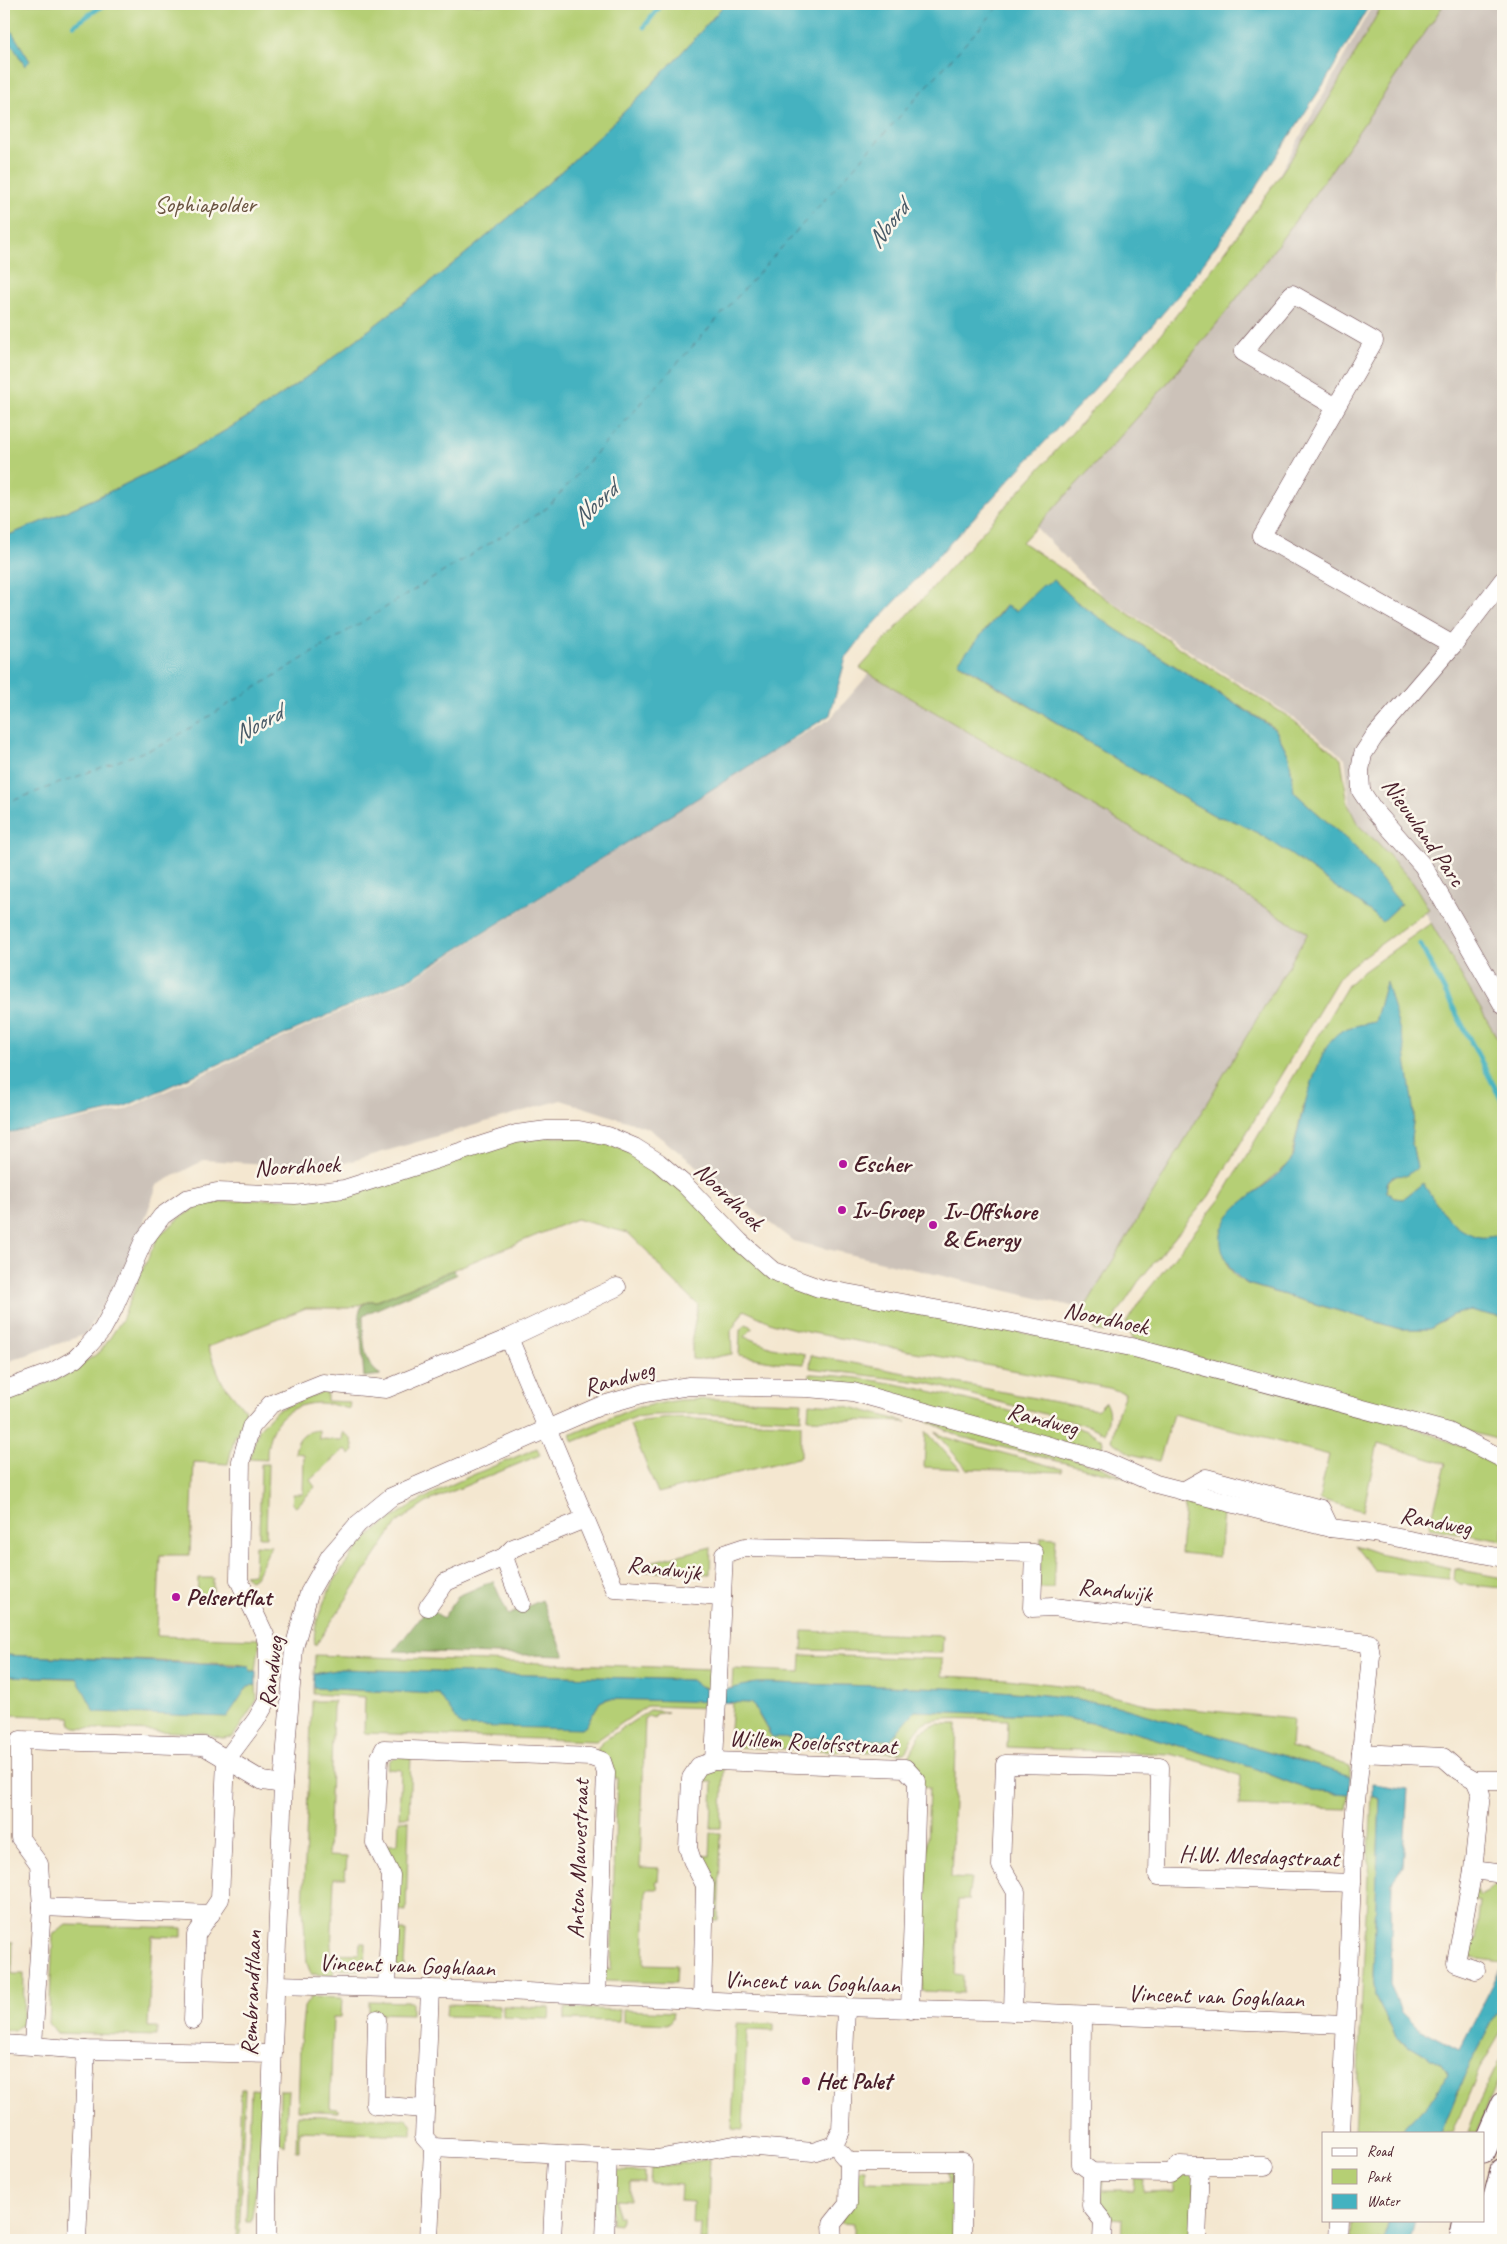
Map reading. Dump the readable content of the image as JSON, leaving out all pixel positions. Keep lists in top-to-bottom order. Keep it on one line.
{"streets":{"street":["Nieuwland Parc","Noordhoek","Randweg","Randwijk","Willem Roelofsstraat","H.W. Mesdagstraat","Anton Mauvestraat","Vincent van Goghlaan","Rembrandtlaan"]},"crossings":[["Randweg","Randwijk"],["Randweg","Rembrandtlaan"],["Randwijk","Willem Roelofsstraat"],["Willem Roelofsstraat","Vincent van Goghlaan"],["H.W. Mesdagstraat","Vincent van Goghlaan"],["Anton Mauvestraat","Vincent van Goghlaan"],["Vincent van Goghlaan","Rembrandtlaan"]],"water":["Noord"],"parks":["Sophiapolder"],"places":["Escher","Iv-Groep","Iv-Offshore & Energy","Pelsertflat","Het Palet"],"legend":["Road","Park","Water"]}
